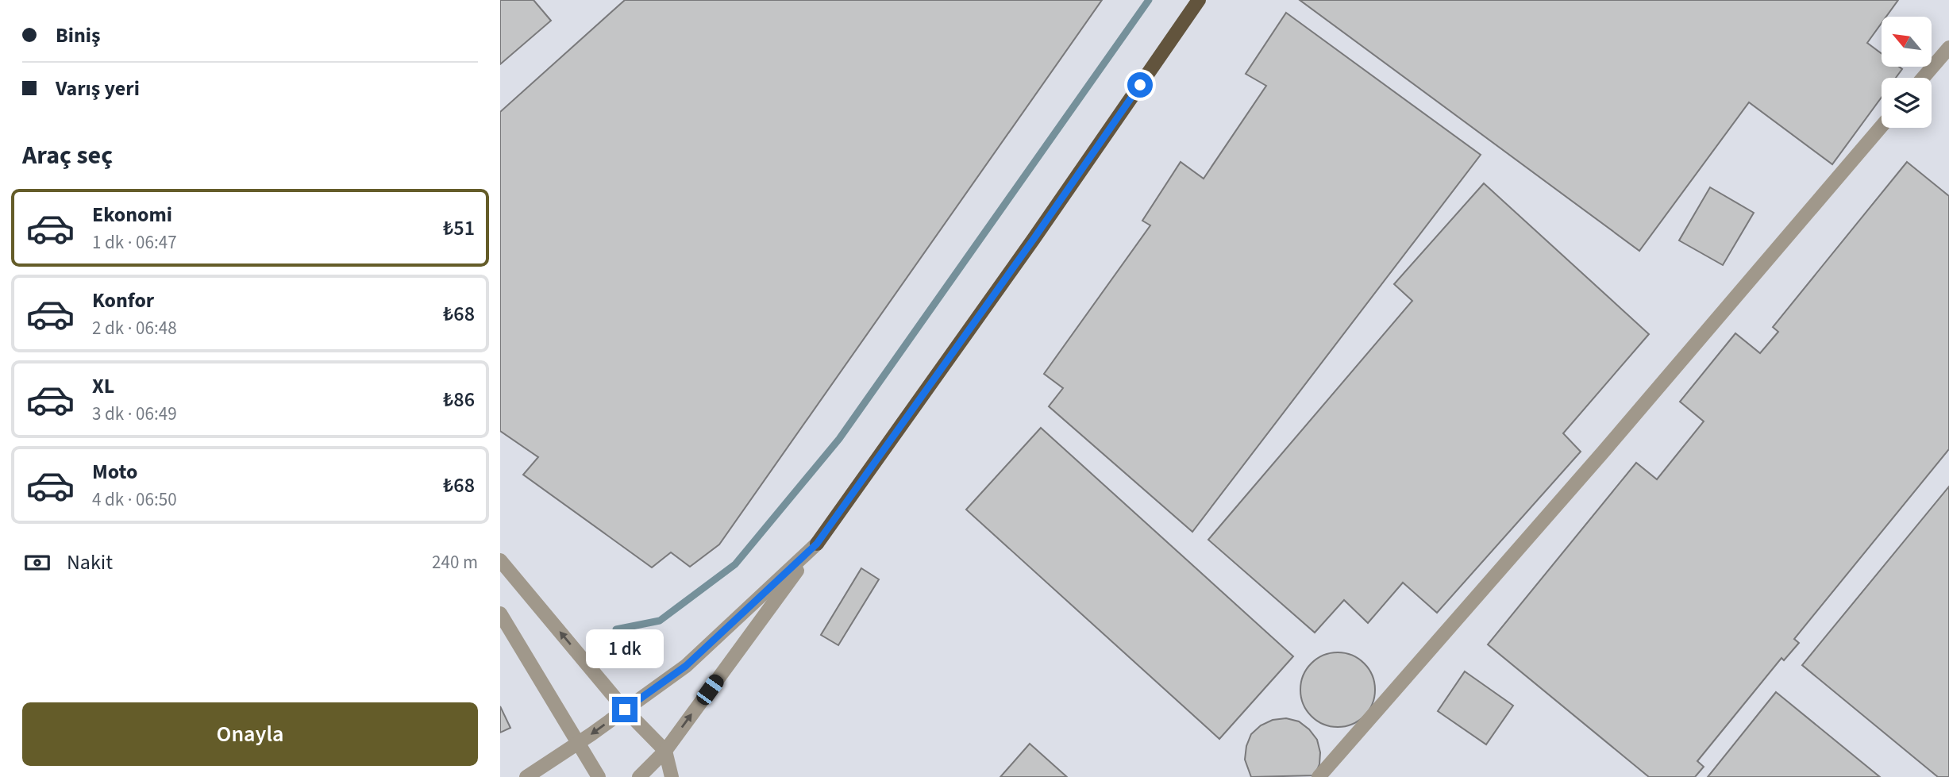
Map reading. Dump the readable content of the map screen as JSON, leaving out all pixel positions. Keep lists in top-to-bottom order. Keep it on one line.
{"north":"top left","page":{"banner":["Biniş","Varış yeri"],"heading":"Araç seç","list":[{"name":"Ekonomi","note":"1 dk · 06:47","value":"₺51"},{"name":"Konfor","note":"2 dk · 06:48","value":"₺68"},{"name":"XL","note":"3 dk · 06:49","value":"₺86"},{"name":"Moto","note":"4 dk · 06:50","value":"₺68"}],"pay":["Nakit","240 m"],"bubble":"1 dk","buttons":"Onayla"}}
